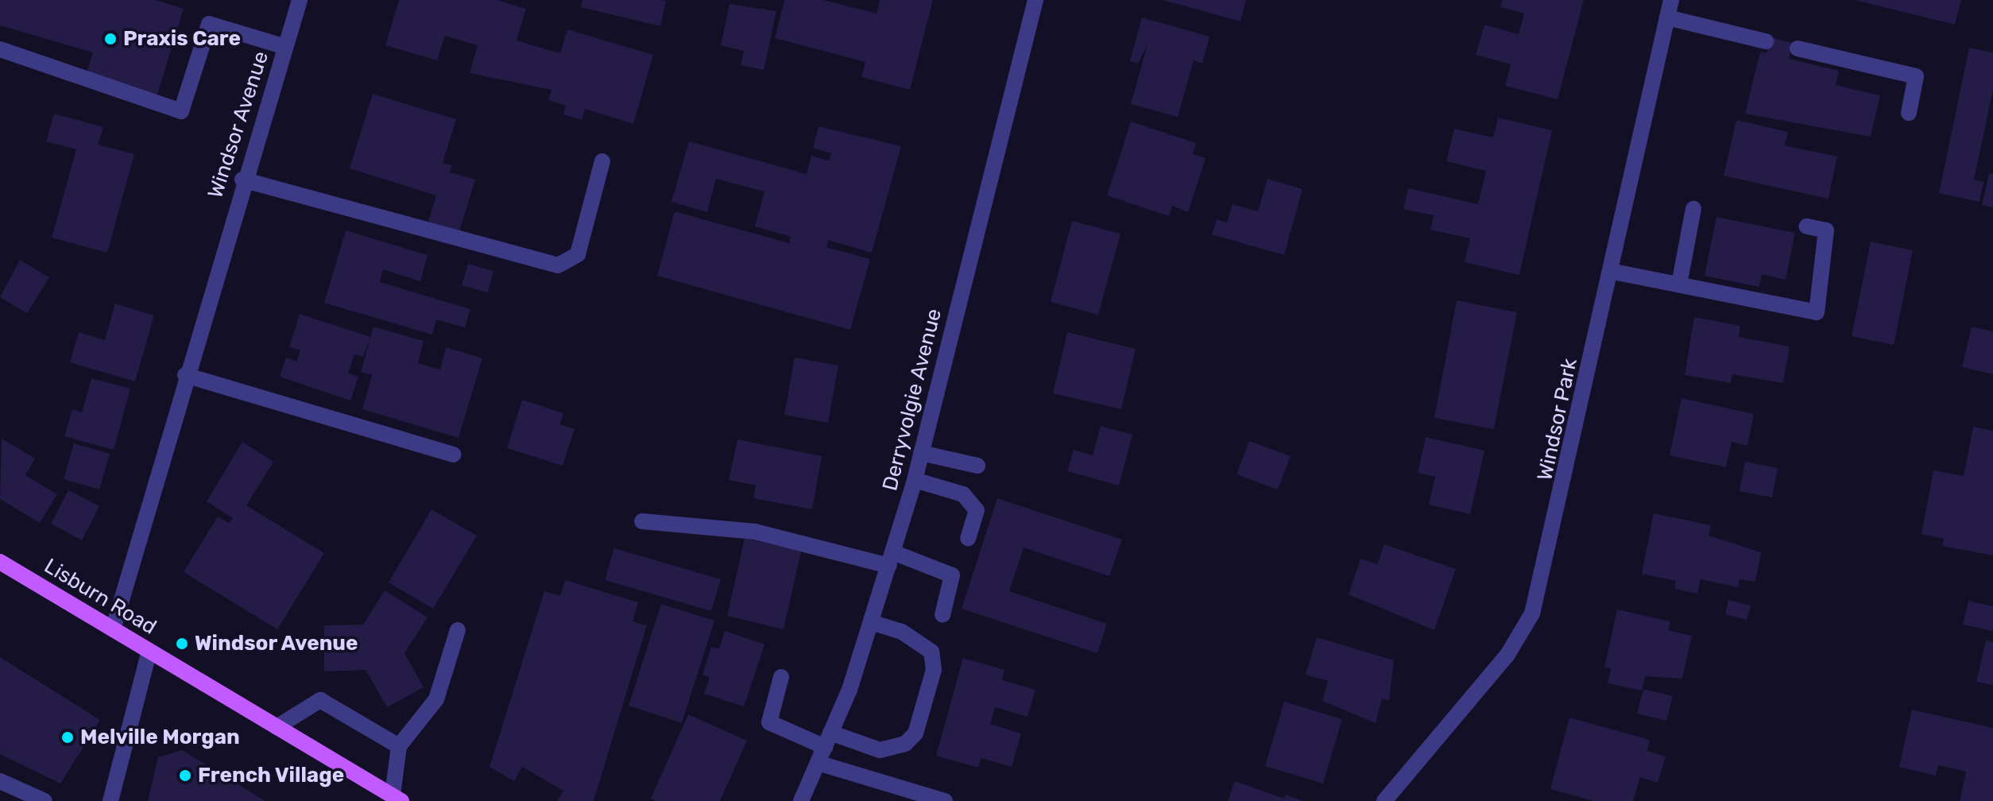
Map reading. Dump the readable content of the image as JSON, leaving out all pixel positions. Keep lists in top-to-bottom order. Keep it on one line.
{"streets":{"main road":["Lisburn Road"],"street":["Windsor Avenue","Derryvolgie Avenue","Windsor Park"]},"crossings":[["Windsor Avenue","Lisburn Road"]],"places":["Praxis Care","Windsor Avenue","Melville Morgan","French Village"]}
